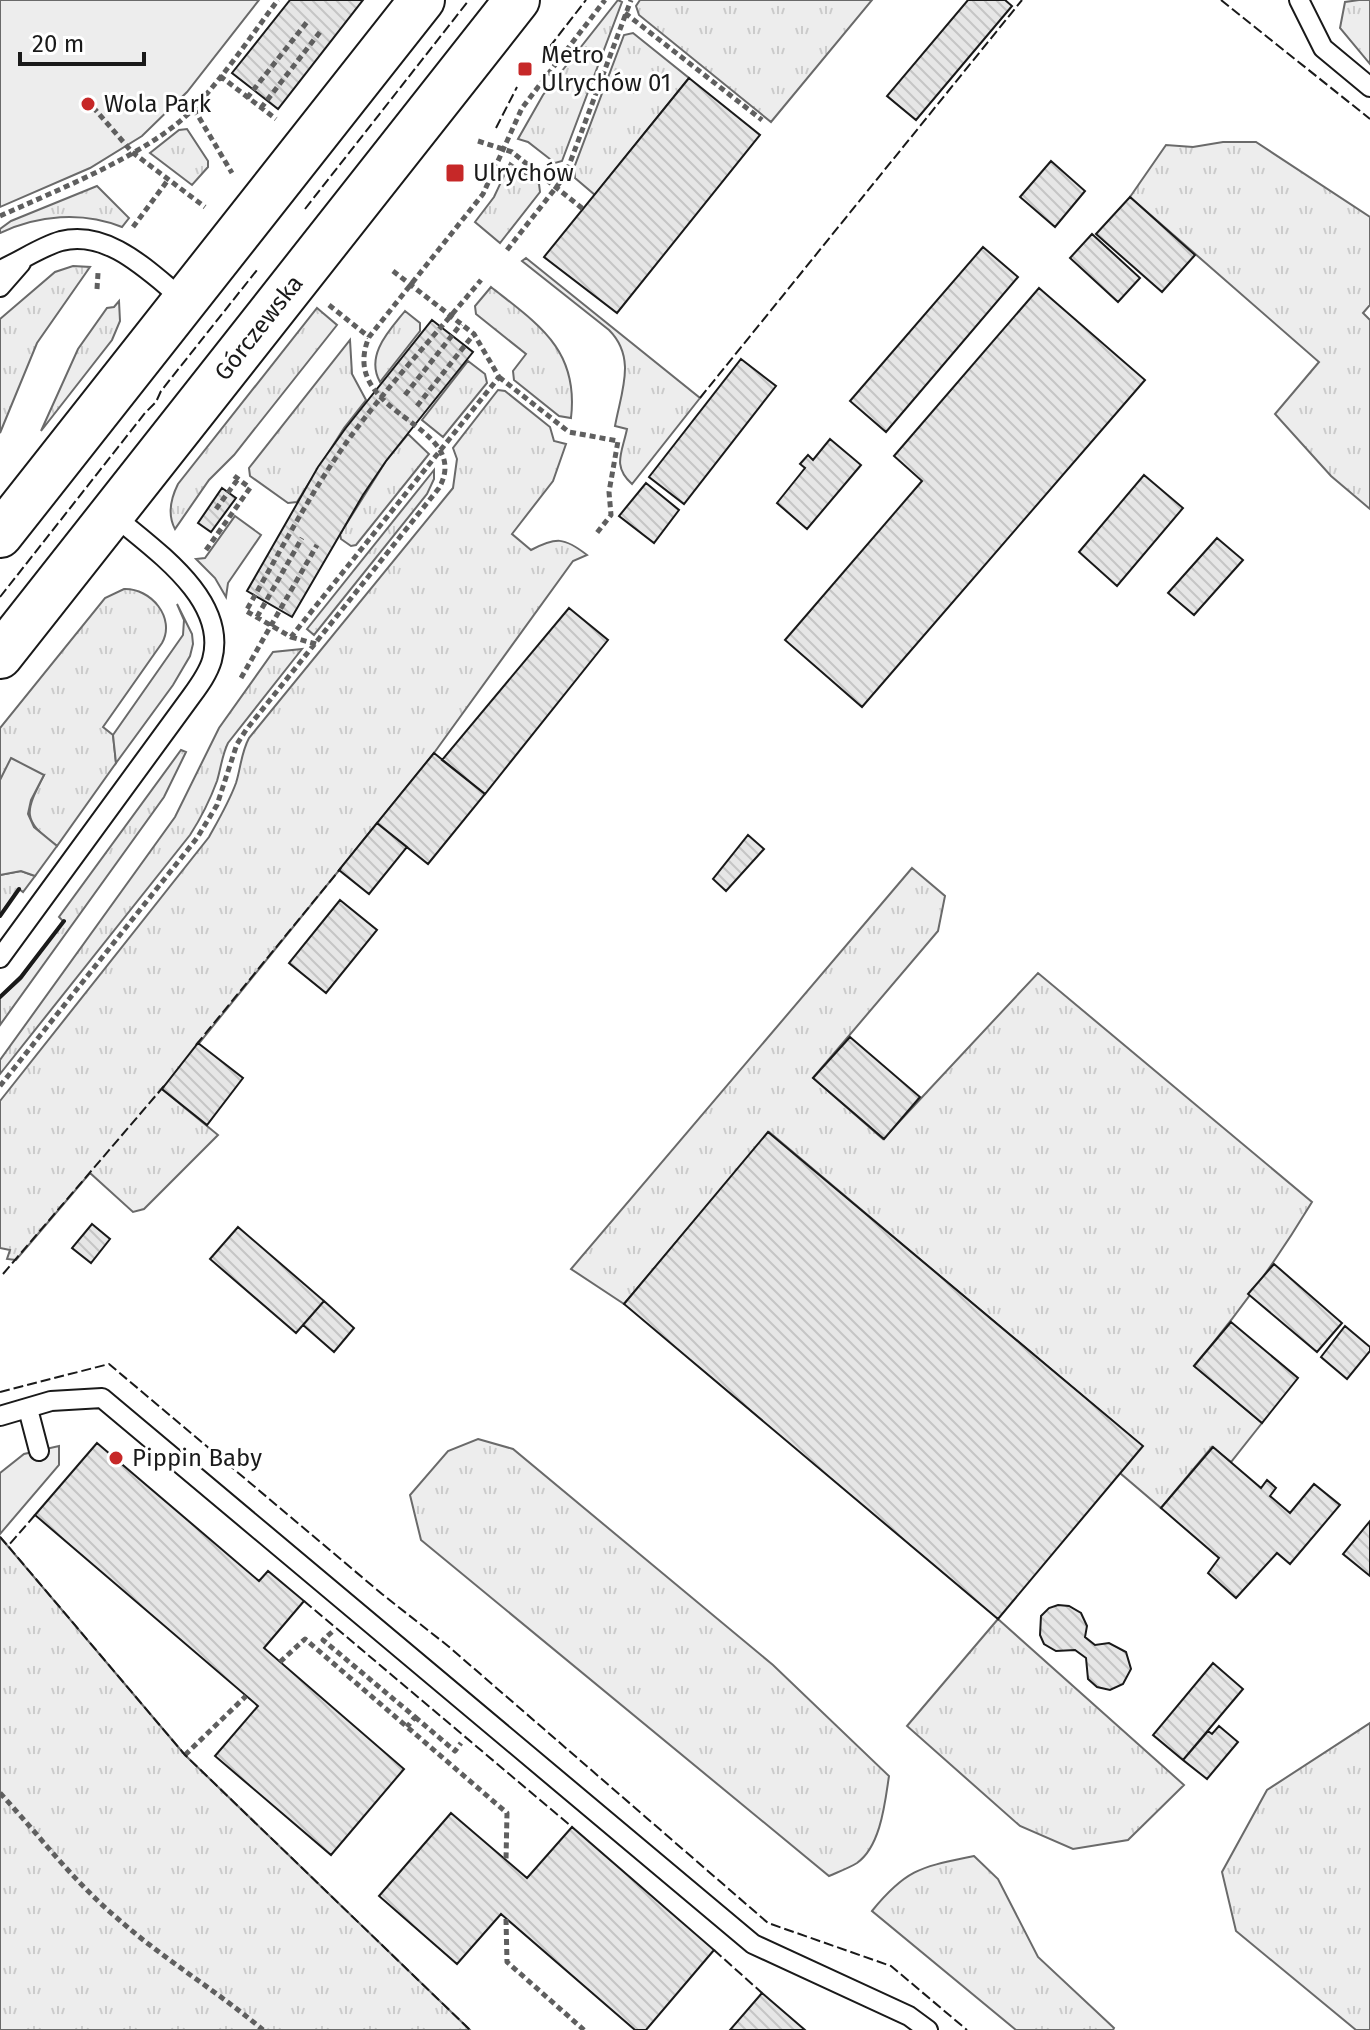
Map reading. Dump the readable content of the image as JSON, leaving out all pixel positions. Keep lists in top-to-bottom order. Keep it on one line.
{"streets":{"main road":["Górczewska"]},"places":{"transit":["Metro Ulrychów 01","Ulrychów"],"other":["Wola Park","Pippin Baby"]},"scale_bar":"20 m"}
